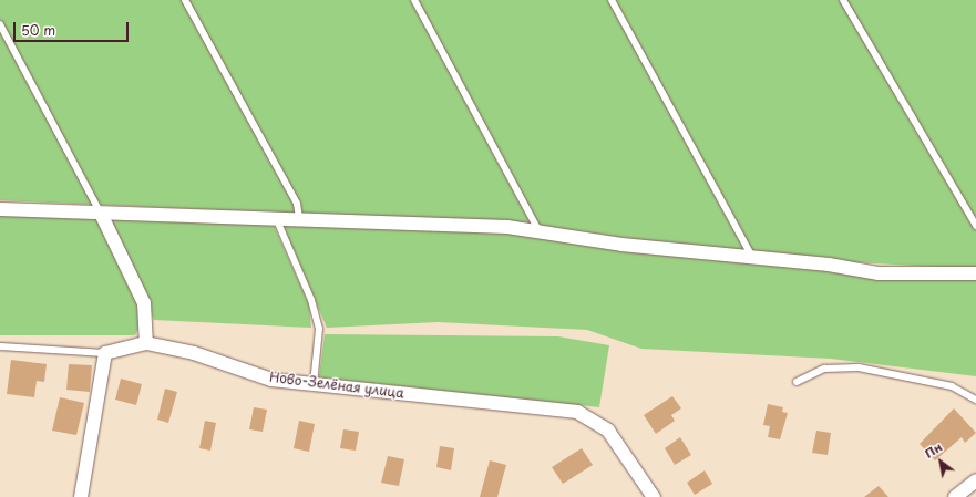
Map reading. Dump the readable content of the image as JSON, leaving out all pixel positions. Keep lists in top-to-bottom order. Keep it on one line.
{"streets":{"street":["Ново-Зелёная улица"]},"scale_bar":"50 m","north":"top left"}
